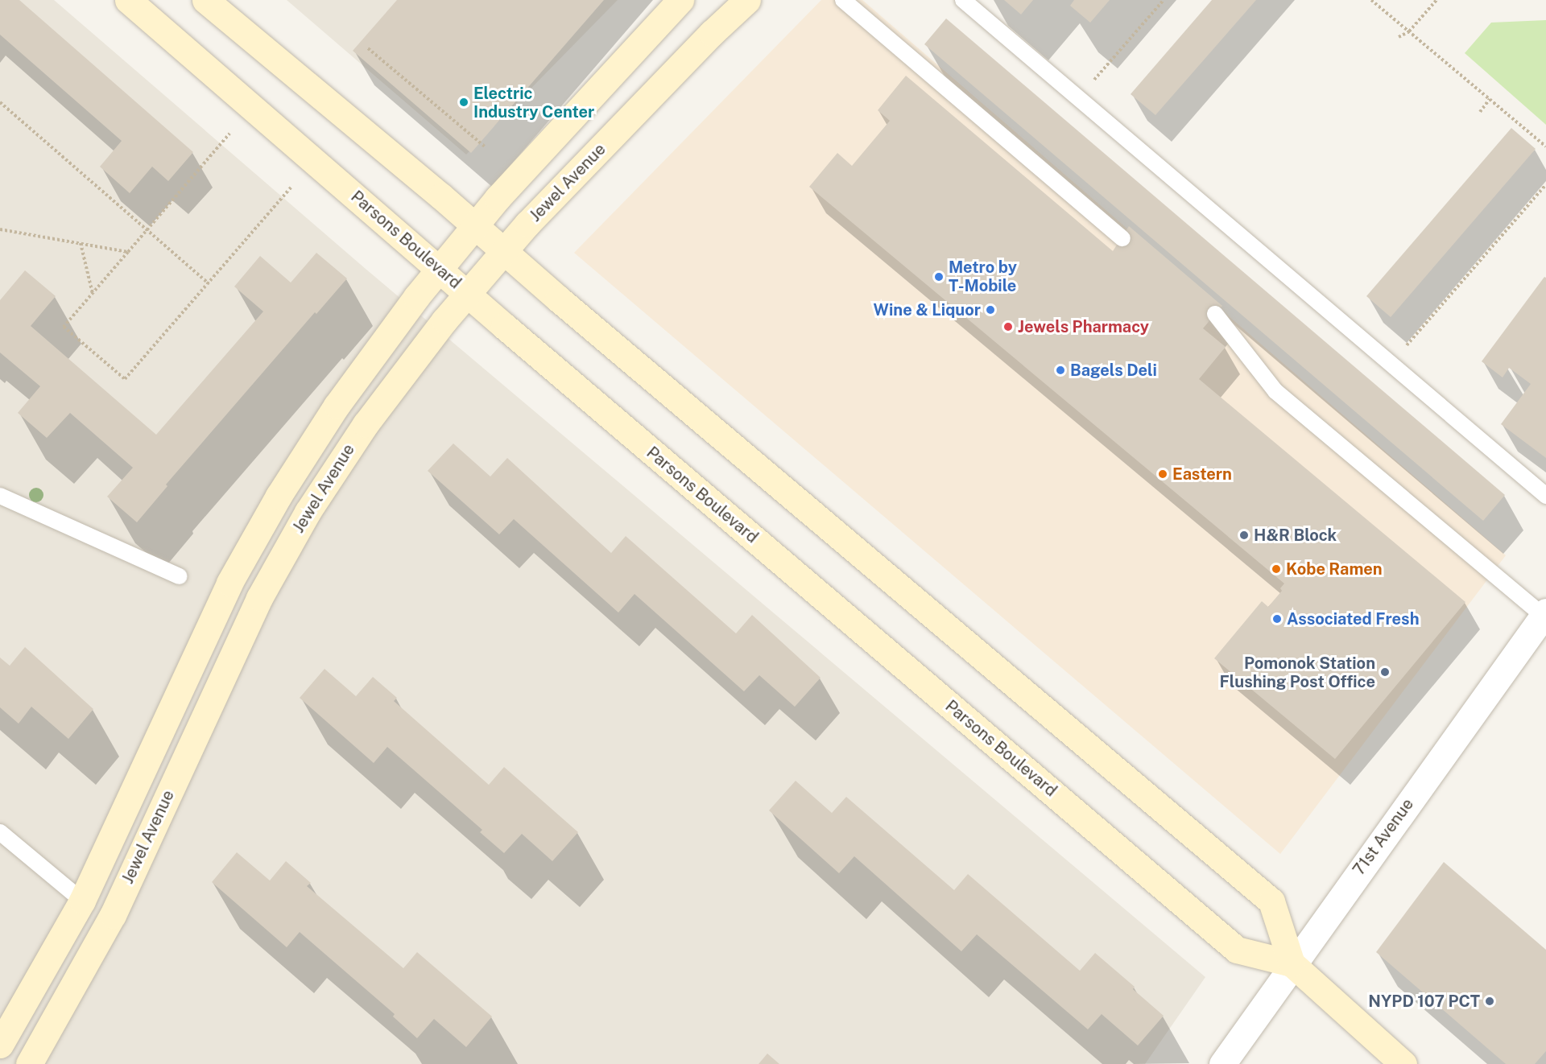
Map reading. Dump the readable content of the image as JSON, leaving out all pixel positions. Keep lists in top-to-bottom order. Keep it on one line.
{"streets":{"street":["Jewel Avenue","Parsons Boulevard","71st Avenue"]},"crossings":[["Jewel Avenue","Parsons Boulevard"],["Parsons Boulevard","71st Avenue"]],"places":["Electric Industry Center","Metro by T-Mobile","Wine & Liquor","Jewels Pharmacy","Bagels Deli","Eastern","H&R Block","Kobe Ramen","Associated Fresh","Pomonok Station Flushing Post Office","NYPD 107 PCT"]}
